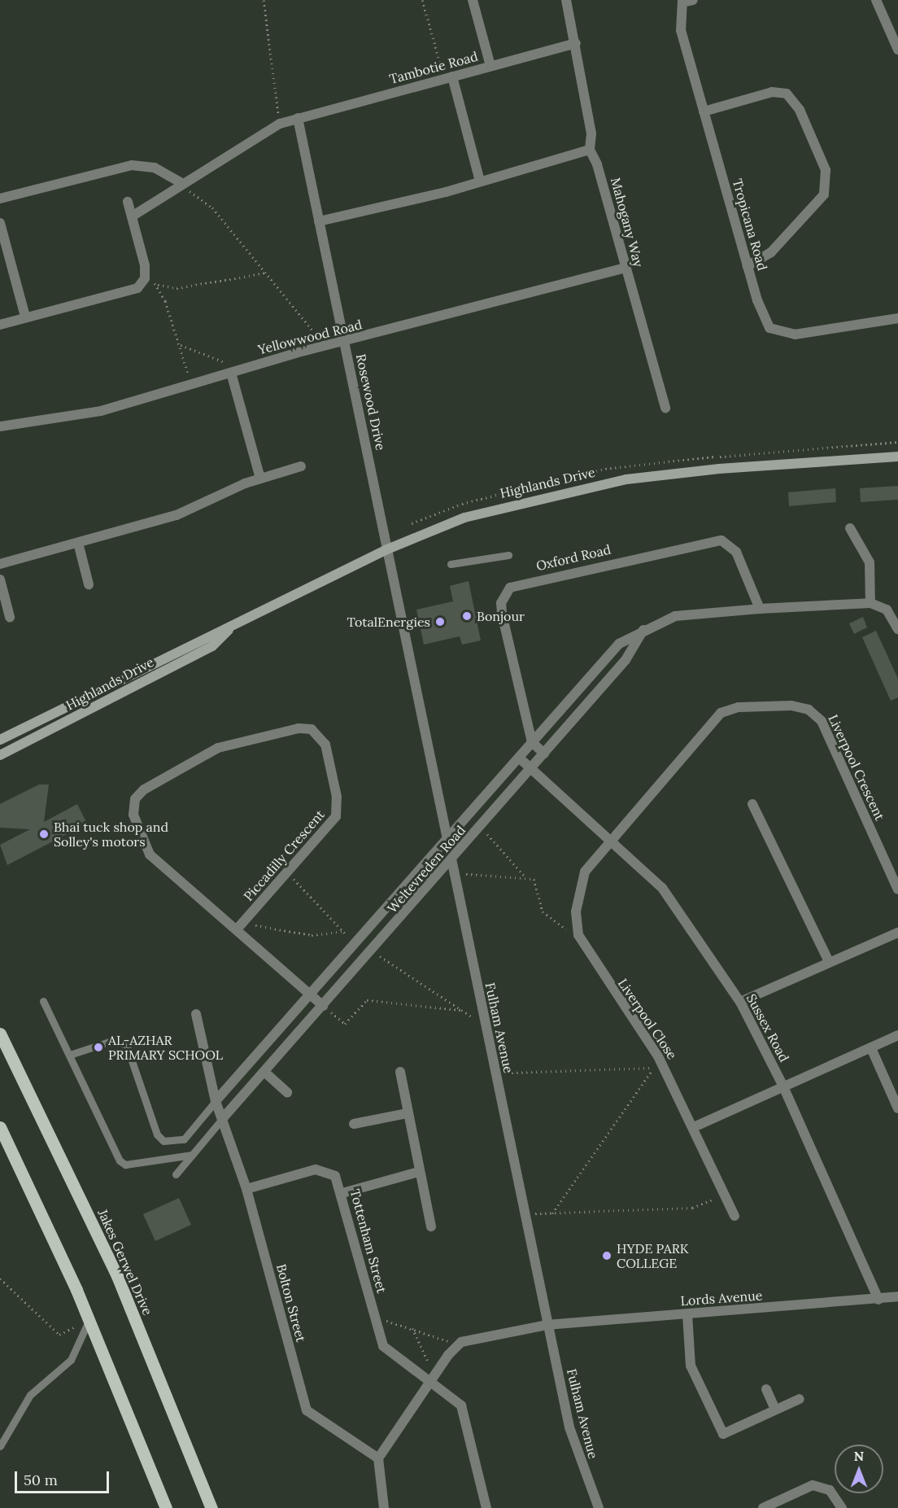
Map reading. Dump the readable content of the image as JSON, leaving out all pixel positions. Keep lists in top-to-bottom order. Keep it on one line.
{"streets":{"main road":["Highlands Drive","Jakes Gerwel Drive"],"street":["Tambotie Road","Mahogany Way","Tropicana Road","Yellowwood Road","Rosewood Drive","Oxford Road","Liverpool Crescent","Piccadilly Crescent","Weltevreden Road","Liverpool Close","Fulham Avenue","Sussex Road","Tottenham Street","Lords Avenue","Bolton Street"]},"crossings":[["Tambotie Road","Mahogany Way"],["Tambotie Road","Rosewood Drive"],["Mahogany Way","Yellowwood Road"],["Yellowwood Road","Rosewood Drive"],["Rosewood Drive","Highlands Drive"],["Rosewood Drive","Fulham Avenue"],["Highlands Drive","Fulham Avenue"],["Oxford Road","Weltevreden Road"],["Liverpool Crescent","Sussex Road"],["Piccadilly Crescent","Weltevreden Road"],["Weltevreden Road","Fulham Avenue"],["Weltevreden Road","Sussex Road"],["Weltevreden Road","Bolton Street"],["Fulham Avenue","Lords Avenue"],["Sussex Road","Lords Avenue"],["Tottenham Street","Lords Avenue"],["Tottenham Street","Bolton Street"],["Lords Avenue","Bolton Street"]],"places":["Bonjour","TotalEnergies","Bhai tuck shop and Solley's motors","AL-AZHAR PRIMARY SCHOOL","HYDE PARK COLLEGE"],"scale_bar":"50 m","north":"top"}
